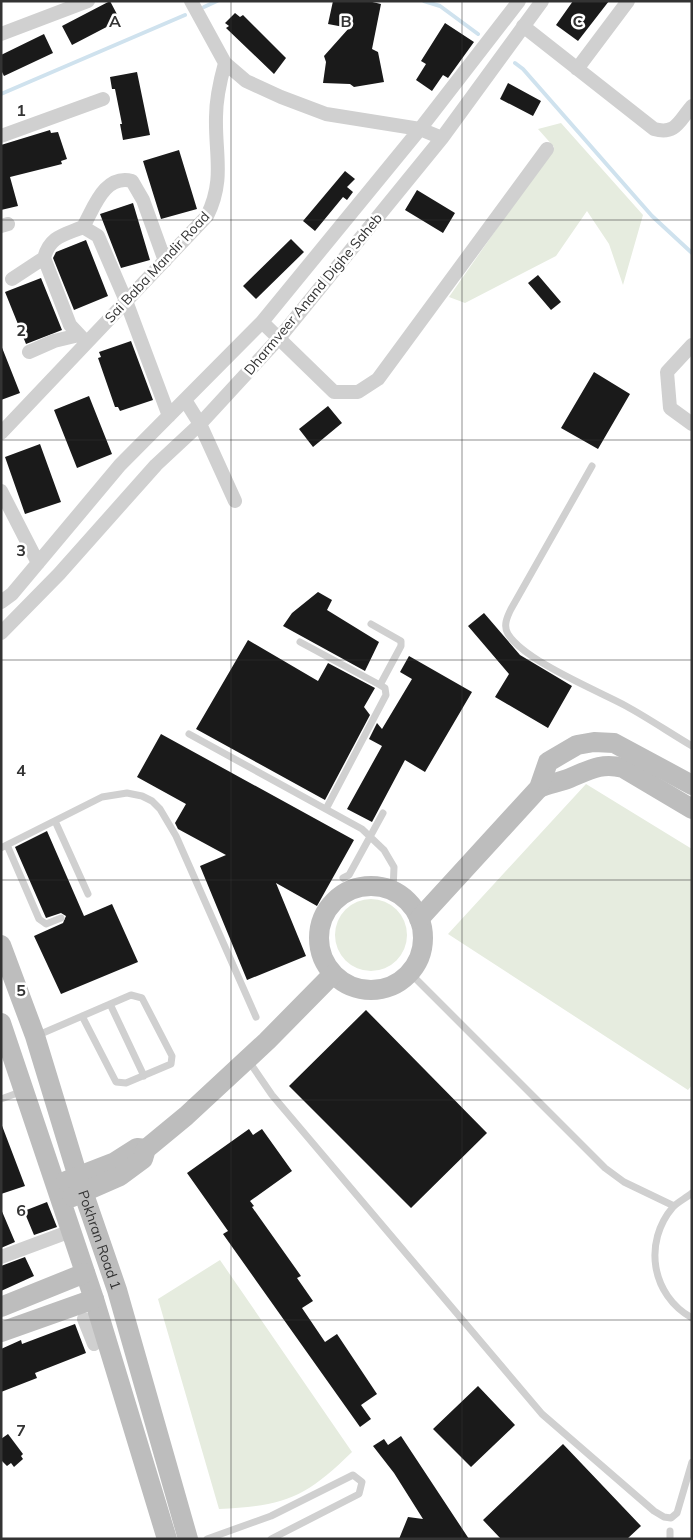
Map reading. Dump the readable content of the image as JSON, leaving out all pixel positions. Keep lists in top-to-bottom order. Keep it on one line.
{"streets":{"street":["Sai Baba Mandir Road","Dharmveer Anand Dighe Saheb","Pokhran Road 1"]},"grid":{"columns":["A","B","C"],"rows":["1","2","3","4","5","6","7"]}}
